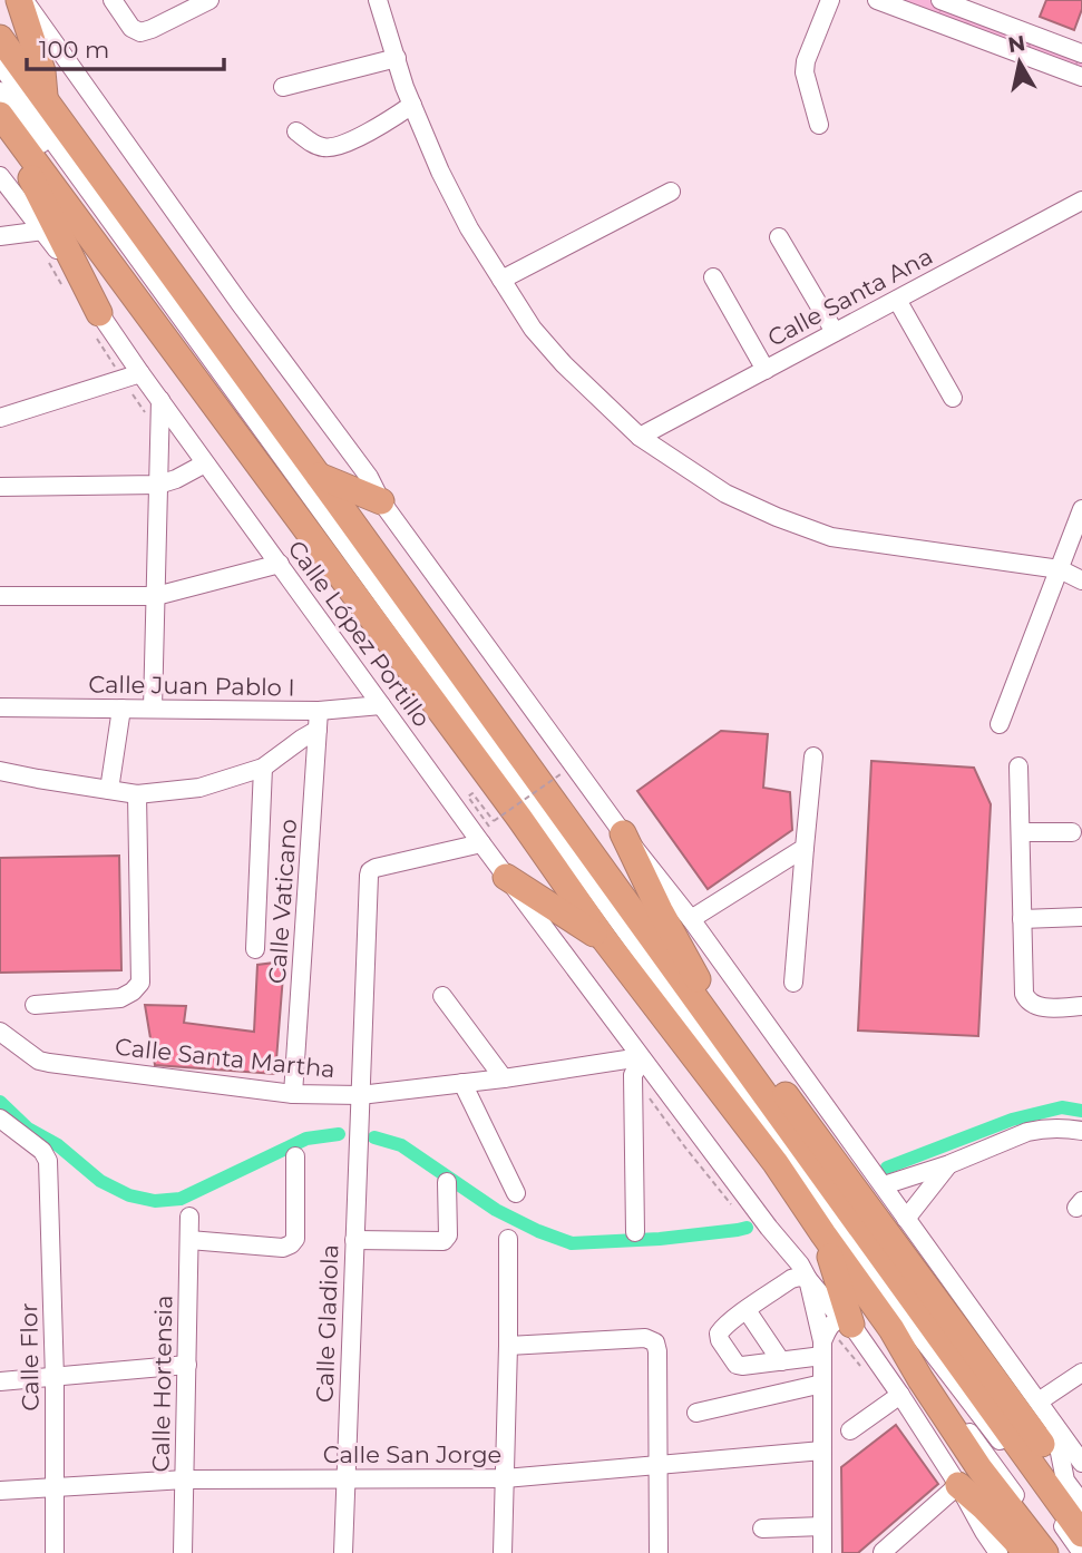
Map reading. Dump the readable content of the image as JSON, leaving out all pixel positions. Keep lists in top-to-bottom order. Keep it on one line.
{"streets":{"street":["Calle Santa Ana","Calle López Portillo","Calle Juan Pablo I","Calle Vaticano","Calle Santa Martha","Calle Gladiola","Calle Flor","Calle Hortensia","Calle San Jorge"]},"crossings":[["Calle López Portillo","Calle Juan Pablo I"],["Calle López Portillo","Calle Santa Martha"],["Calle López Portillo","Calle Gladiola"],["Calle Juan Pablo I","Calle Vaticano"],["Calle Vaticano","Calle Santa Martha"],["Calle Santa Martha","Calle Gladiola"],["Calle Gladiola","Calle San Jorge"],["Calle Flor","Calle San Jorge"],["Calle Hortensia","Calle San Jorge"]],"scale_bar":"100 m","north":"top"}
